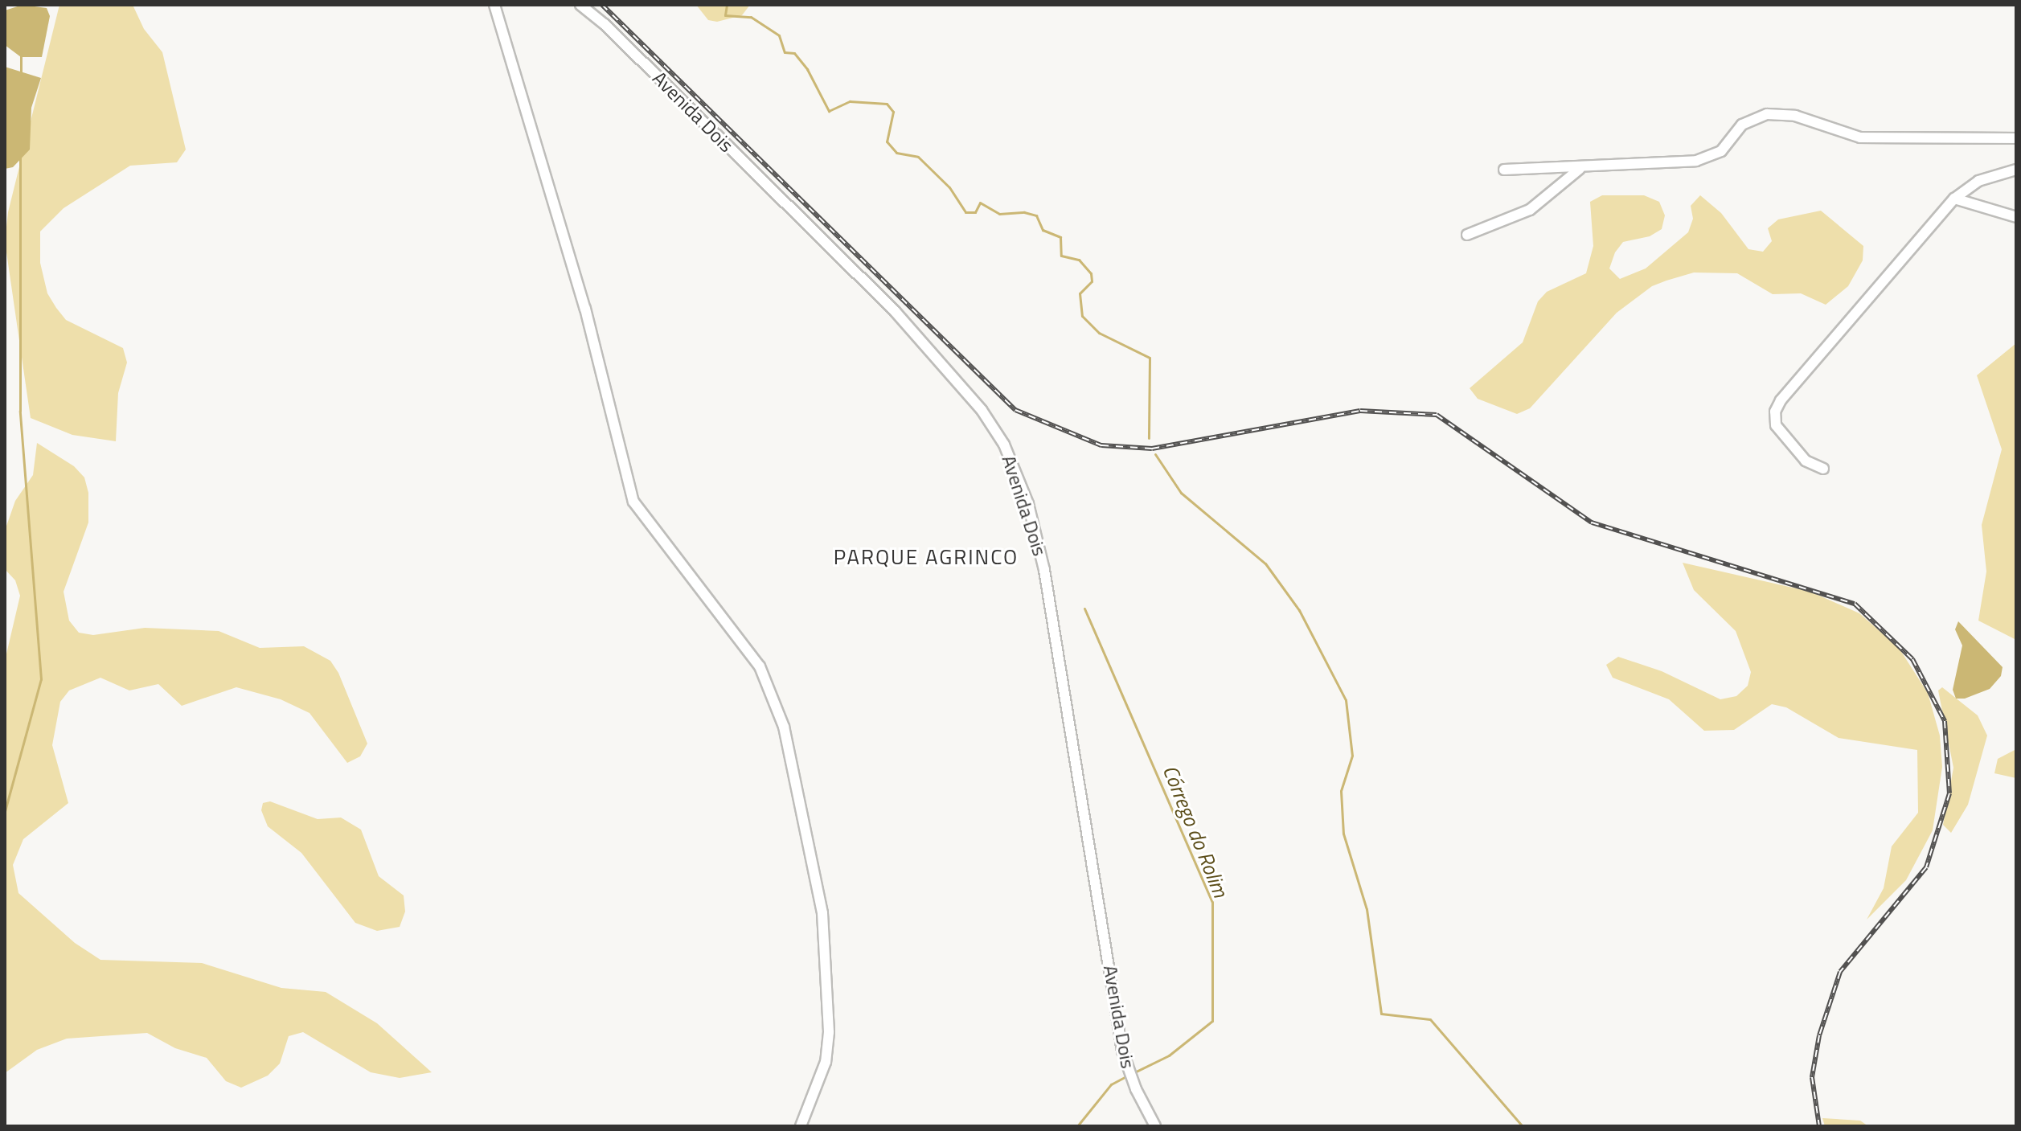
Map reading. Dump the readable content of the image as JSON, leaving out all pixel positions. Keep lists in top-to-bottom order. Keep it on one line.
{"streets":{"street":["Avenida Dois"]},"districts":["PARQUE AGRINCO"],"water":["Córrego do Rolim"]}
